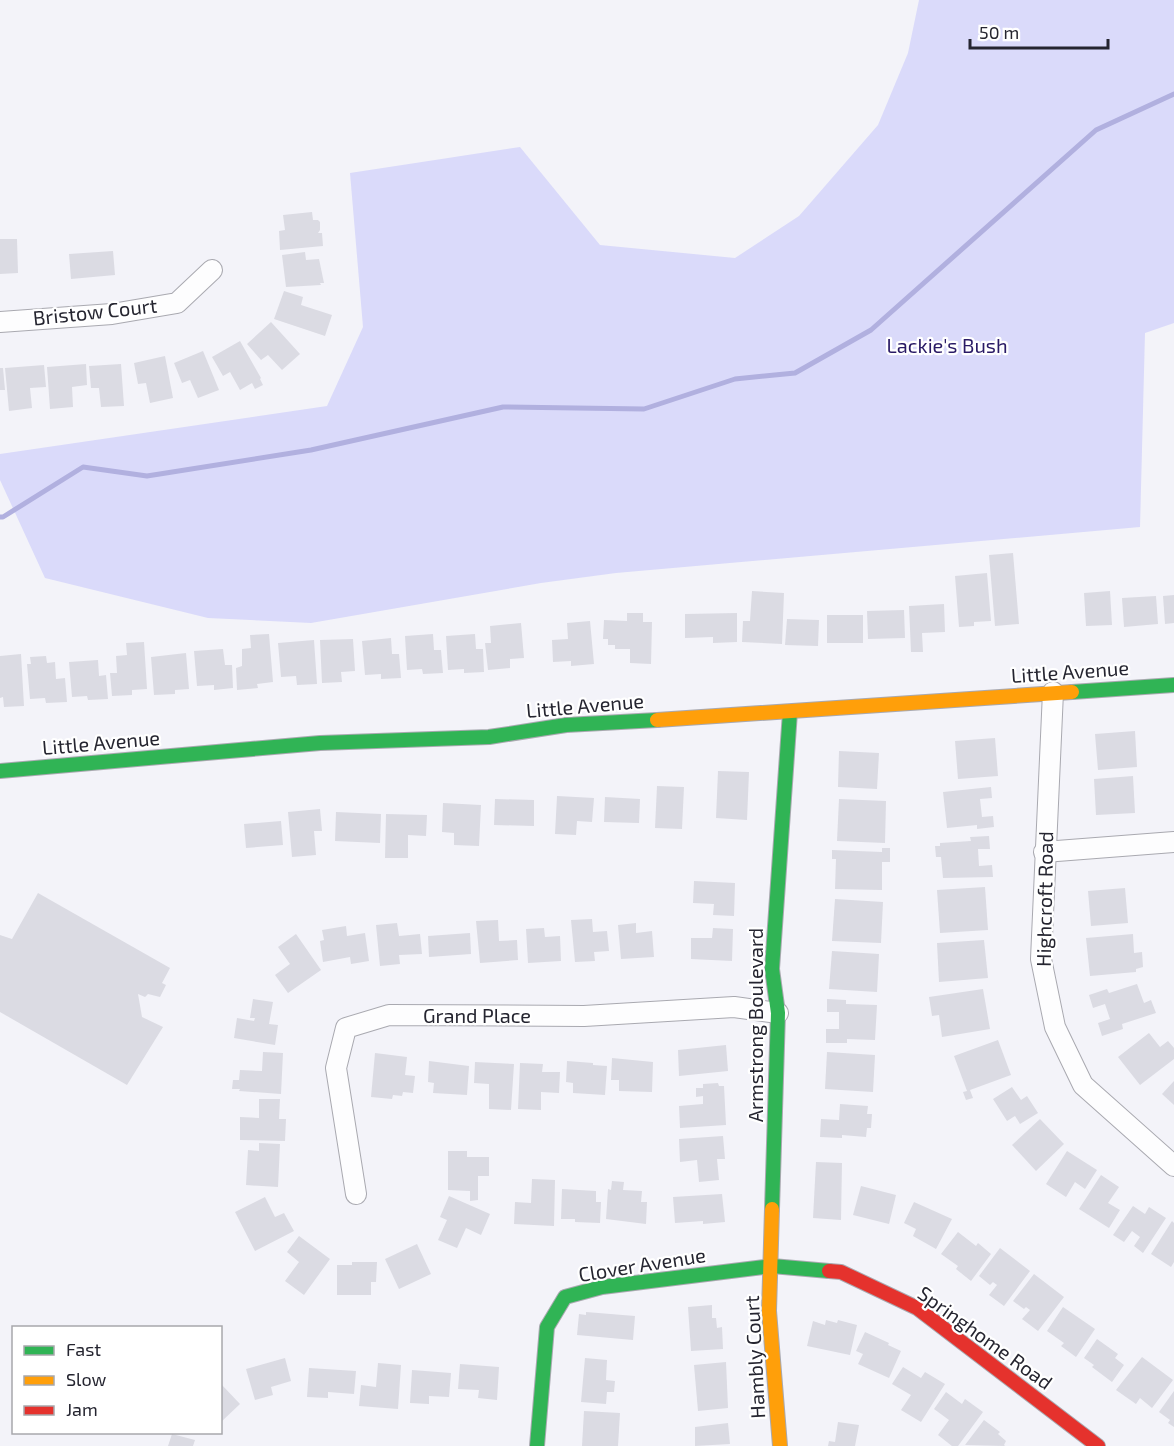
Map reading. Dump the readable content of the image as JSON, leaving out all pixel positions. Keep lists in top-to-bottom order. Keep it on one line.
{"streets":{"street":["Bristow Court","Little Avenue","Highcroft Road","Grand Place","Armstrong Boulevard","Clover Avenue","Springhome Road","Hambly Court"]},"crossings":[["Little Avenue","Highcroft Road"],["Little Avenue","Armstrong Boulevard"],["Grand Place","Armstrong Boulevard"],["Armstrong Boulevard","Clover Avenue"],["Armstrong Boulevard","Springhome Road"],["Armstrong Boulevard","Hambly Court"],["Clover Avenue","Springhome Road"],["Clover Avenue","Hambly Court"],["Springhome Road","Hambly Court"]],"parks":["Lackie's Bush"],"legend":["Fast","Slow","Jam"],"scale_bar":"50 m"}
